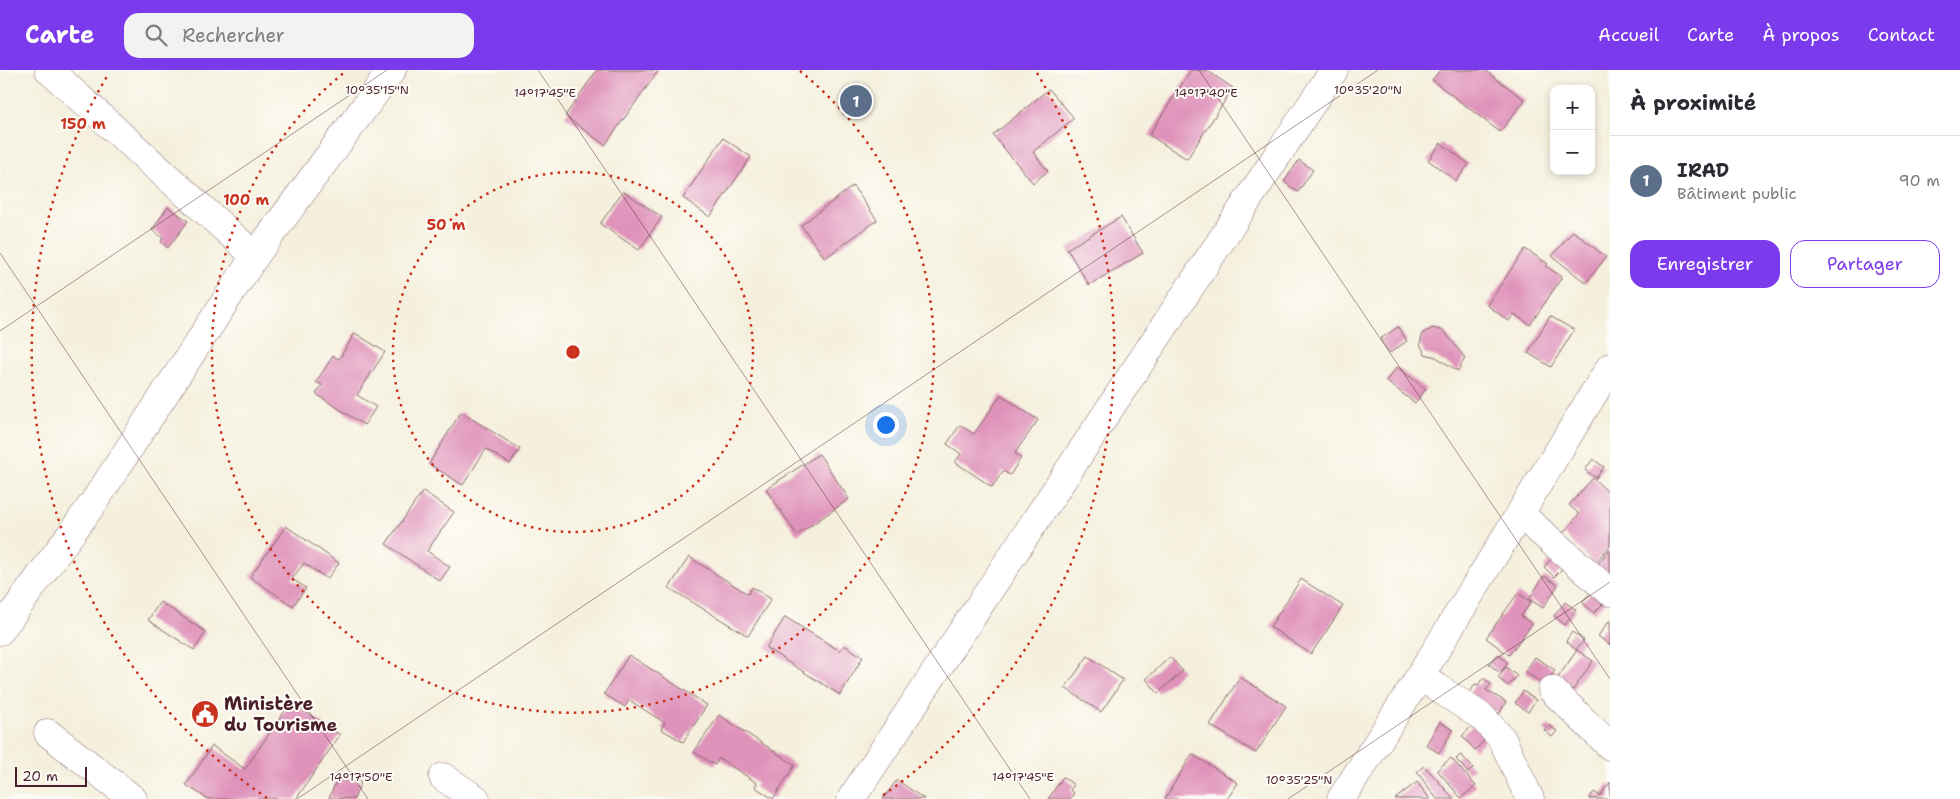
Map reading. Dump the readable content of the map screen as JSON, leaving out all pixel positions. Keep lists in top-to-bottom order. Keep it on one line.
{"places":{"public building":["Ministère du Tourisme"]},"scale_bar":"20 m","page":{"header":"Carte","search":"Rechercher","nav":["Accueil","Carte","À propos","Contact"],"heading":"À proximité","pins":"1","map_buttons":["+","−"],"list":[{"mark":"1","name":"IRAD","note":"Bâtiment public","value":"90 m"}],"buttons":["Enregistrer","Partager"],"scale":"20 m"},"coordinates":["10°35'20\"N","10°35'15\"N","14°17'45\"E","14°17'40\"E","14°17'50\"E","10°35'25\"N"],"rings":["150 m","100 m","50 m"]}
